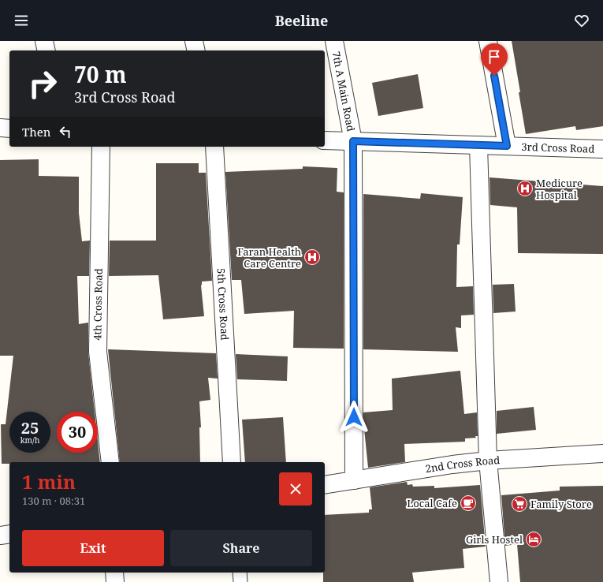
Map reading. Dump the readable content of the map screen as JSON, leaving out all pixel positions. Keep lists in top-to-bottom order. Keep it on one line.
{"streets":{"street":["7th A Main Road","3rd Cross Road","4th Cross Road","5th Cross Road","2nd Cross Road"]},"crossings":[["7th A Main Road","3rd Cross Road"],["7th A Main Road","2nd Cross Road"]],"places":{"hospital":["Medicure Hospital","Faran Health Care Centre"],"cafe":["Local Cafe"],"supermarket":["Family Store"],"hotel":["Girls Hostel"]},"page":{"header":"Beeline","turn":["70 m","3rd Cross Road"],"then":"Then","speed":"25 km/h","limit":"30","heading":["1 min","130 m · 08:31"],"buttons":["Exit","Share"]}}
